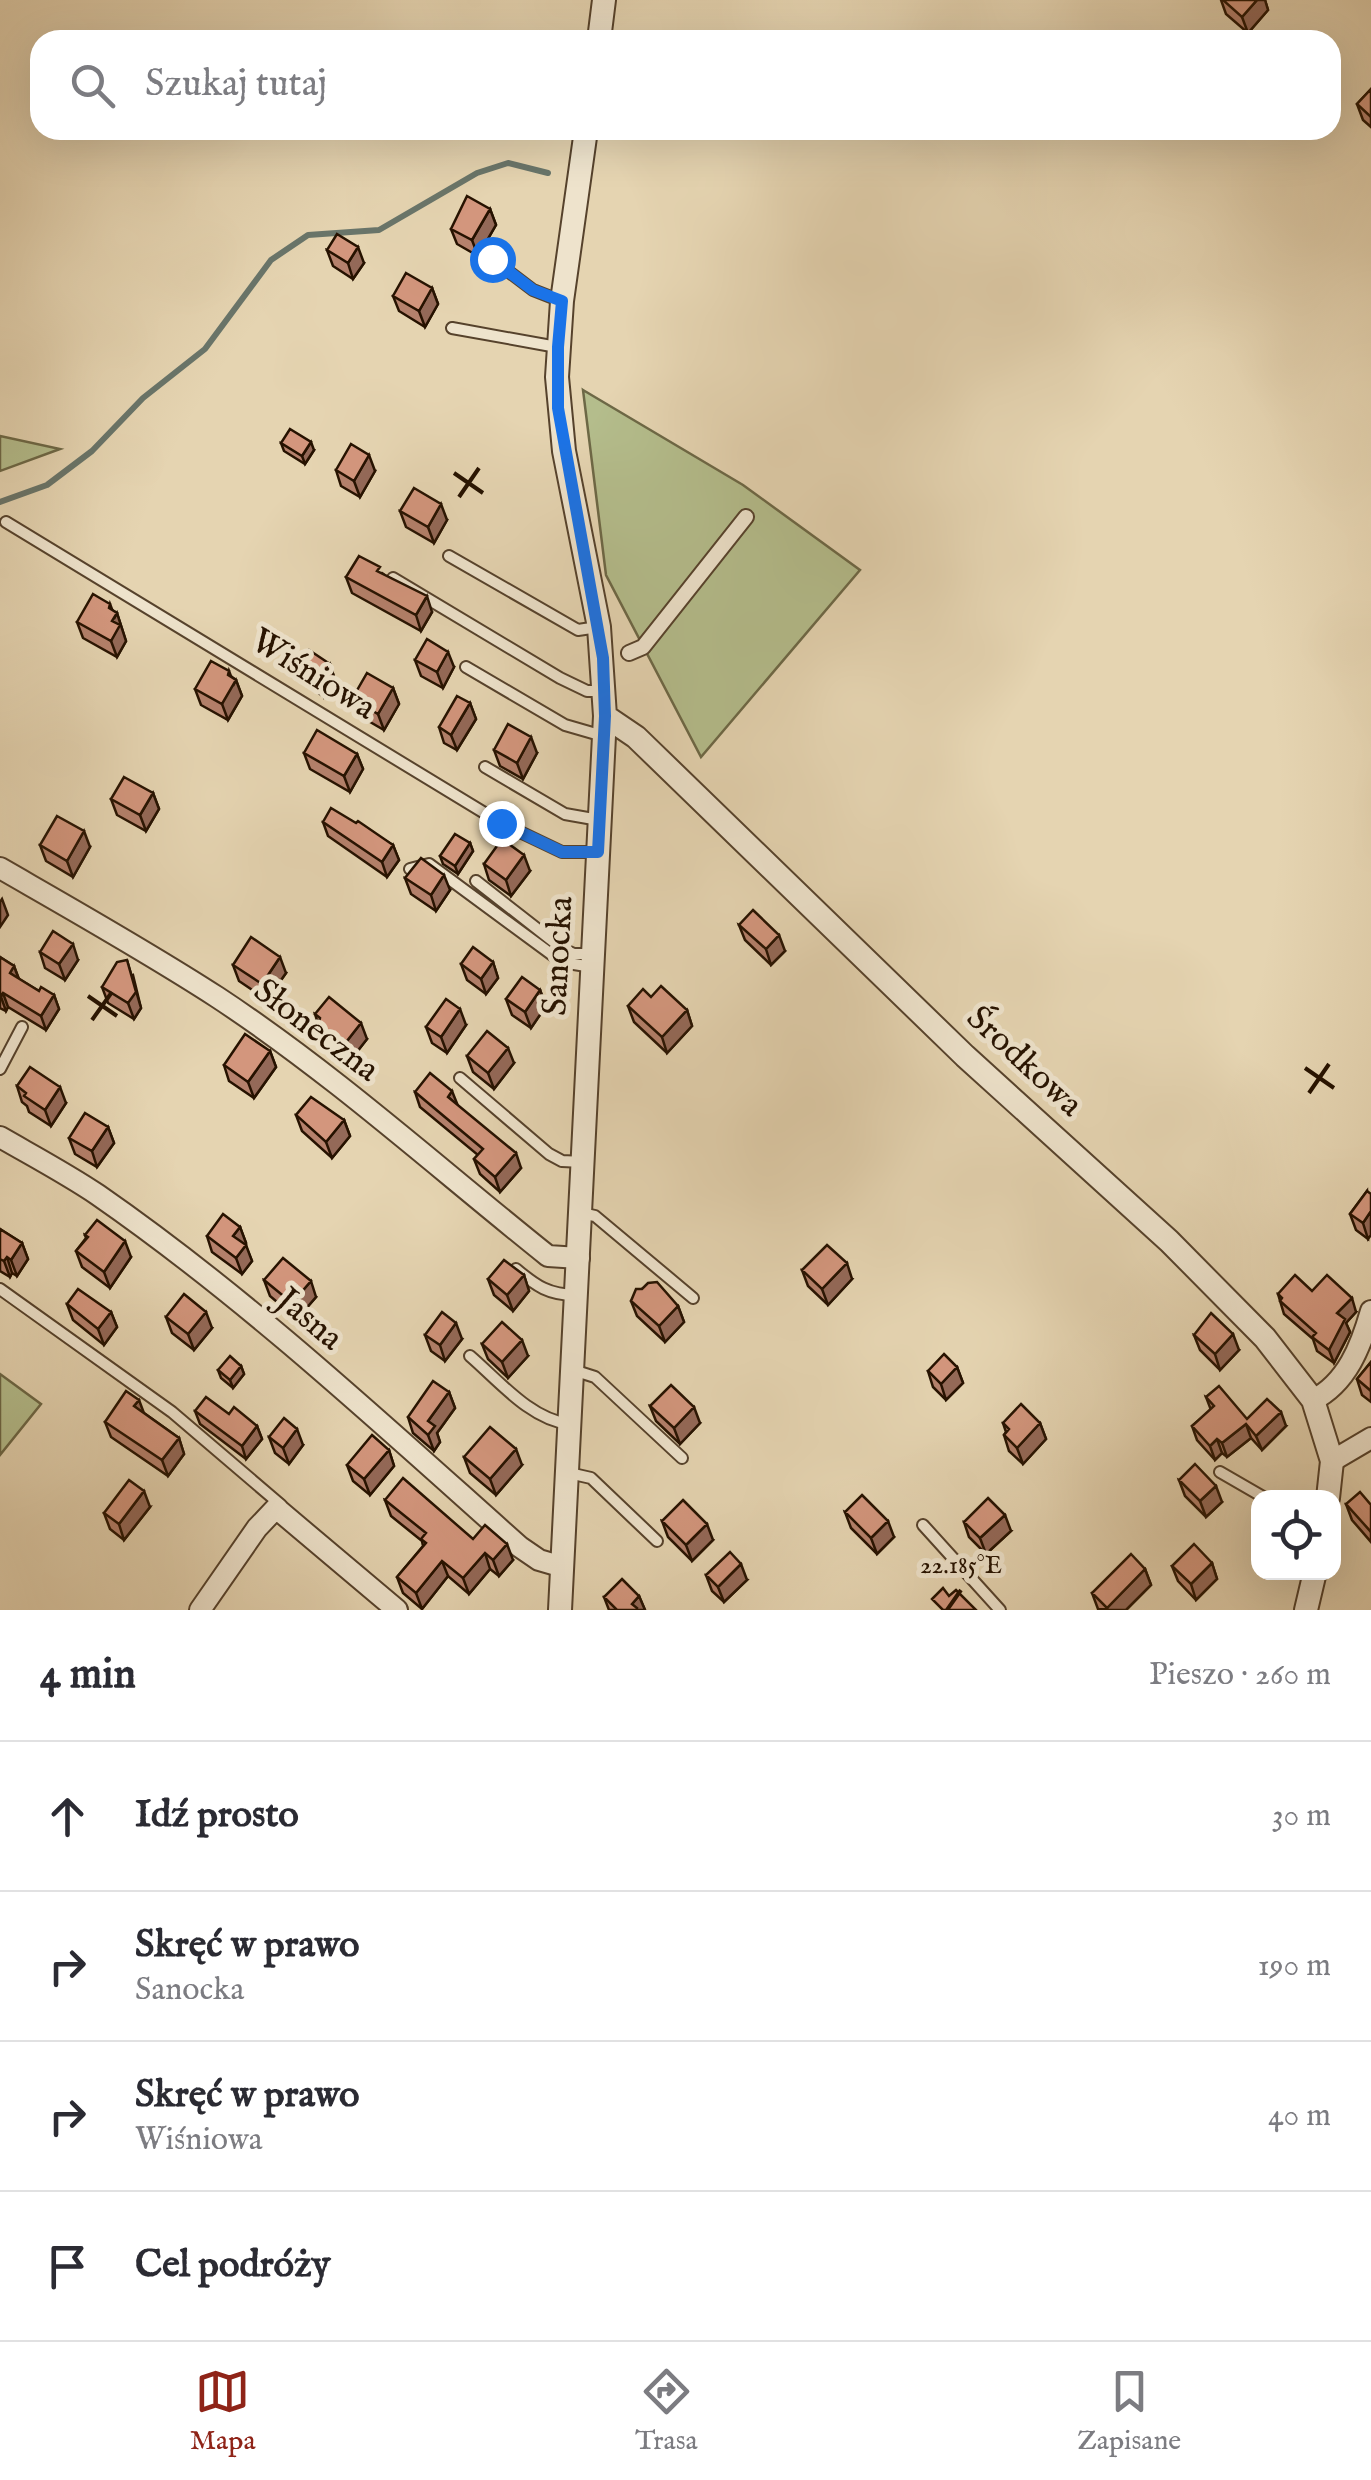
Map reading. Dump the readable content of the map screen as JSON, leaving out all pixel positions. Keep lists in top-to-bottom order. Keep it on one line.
{"streets":{"street":["Sanocka","Słoneczna","Środkowa","Jasna"],"lane":["Wiśniowa"]},"crossings":[["Wiśniowa","Sanocka"],["Sanocka","Słoneczna"],["Sanocka","Środkowa"],["Sanocka","Jasna"]],"page":{"search":"Szukaj tutaj","heading":["4 min","Pieszo · 260 m"],"list":[["Idź prosto","30 m"],["Skręć w prawo","Sanocka","190 m"],["Skręć w prawo","Wiśniowa","40 m"],"Cel podróży"],"nav":["Mapa","Trasa","Zapisane"]},"coordinates":["22.185°E"]}
